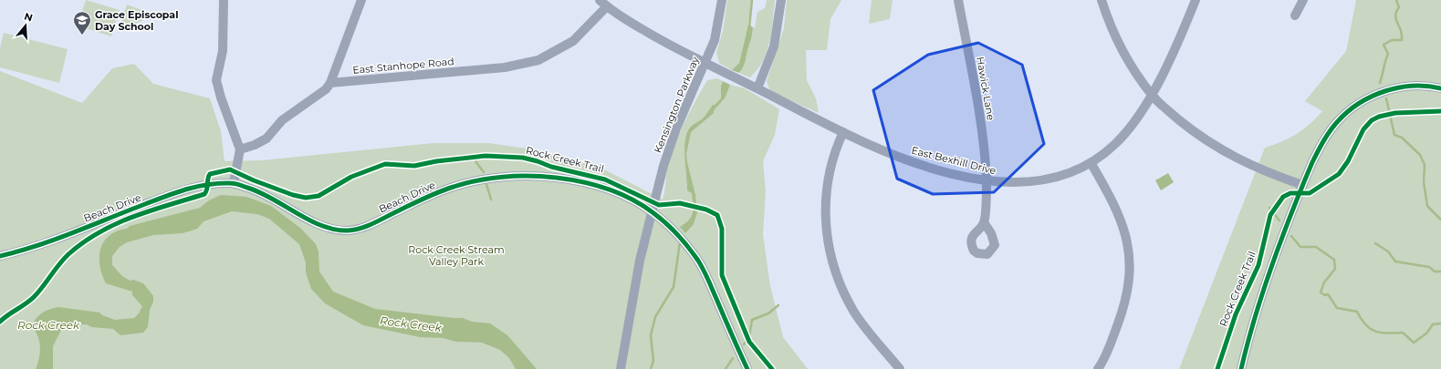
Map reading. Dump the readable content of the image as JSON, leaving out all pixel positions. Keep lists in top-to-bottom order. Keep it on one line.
{"streets":{"street":["East Stanhope Road","Hawick Lane","Kensington Parkway","East Bexhill Drive","Beach Drive"],"cycle path":["Rock Creek Trail"]},"crossings":[["East Stanhope Road","East Bexhill Drive"],["Hawick Lane","East Bexhill Drive"],["Kensington Parkway","East Bexhill Drive"],["Kensington Parkway","Beach Drive"]],"water":["Rock Creek"],"parks":["Rock Creek Stream Valley Park"],"places":{"school or university":["Grace Episcopal Day School"]},"north":"top"}
